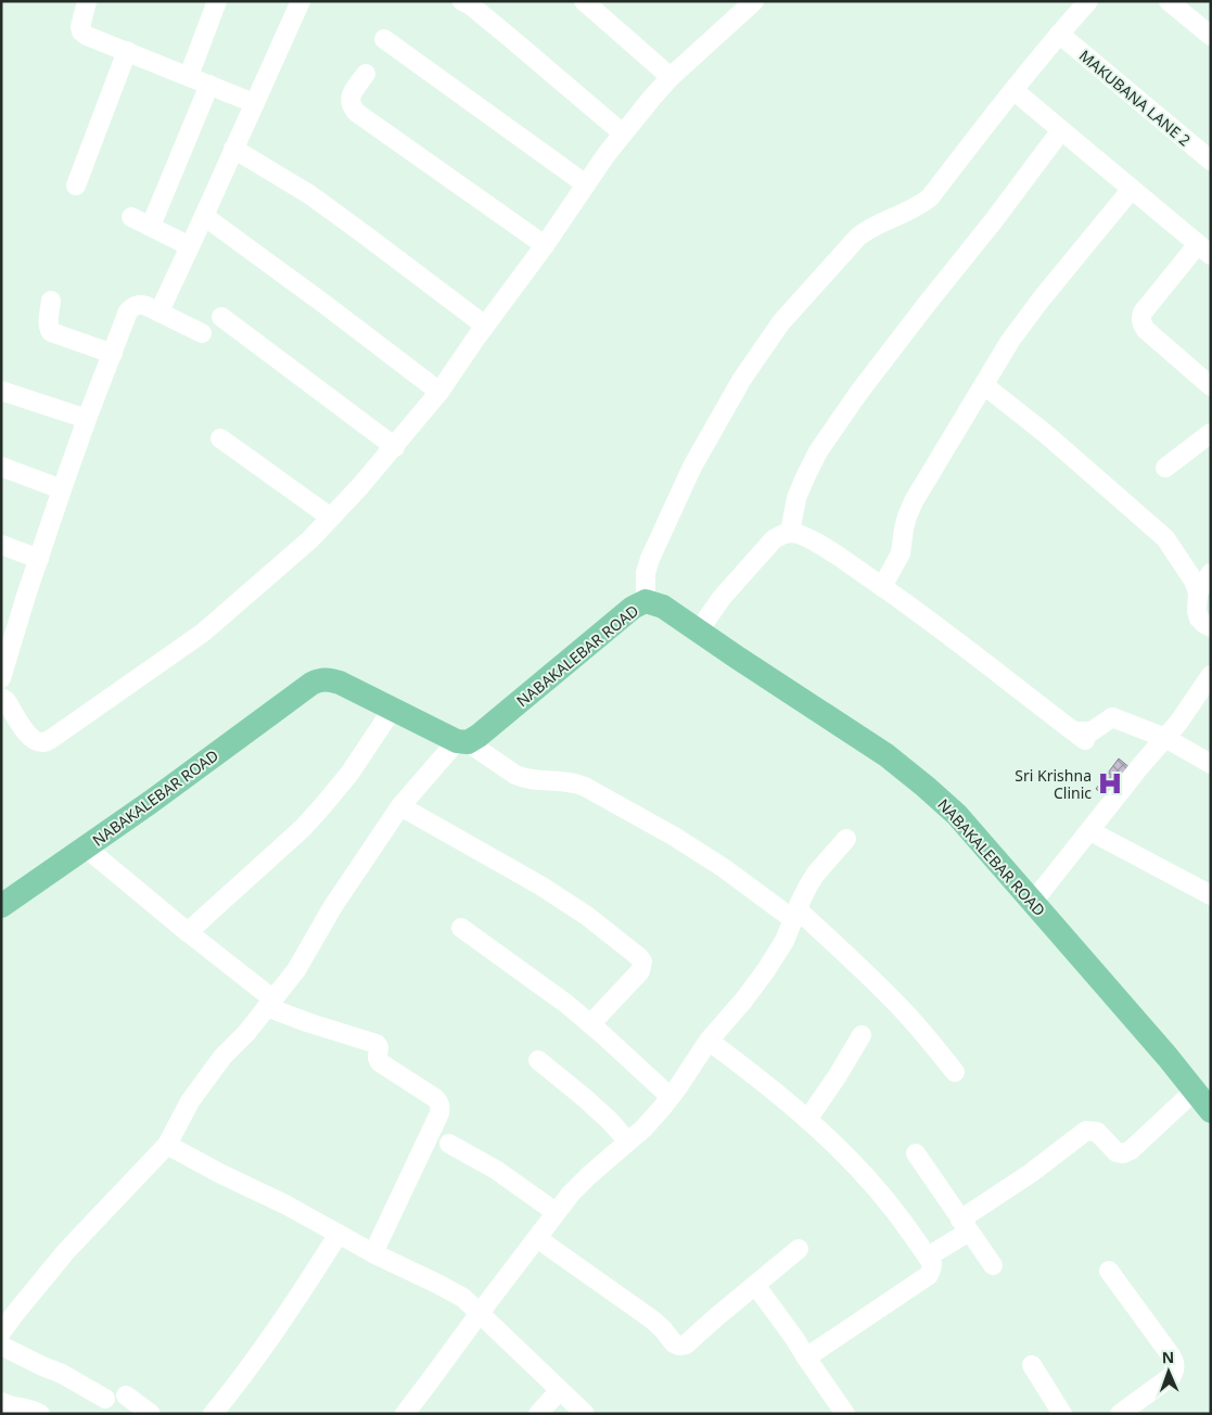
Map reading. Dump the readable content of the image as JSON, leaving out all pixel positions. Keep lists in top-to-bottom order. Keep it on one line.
{"streets":{"main road":["NABAKALEBAR ROAD"],"street":["MAKUBANA LANE 2"]},"places":{"hospital":["Sri Krishna Clinic"]},"north":"top"}
